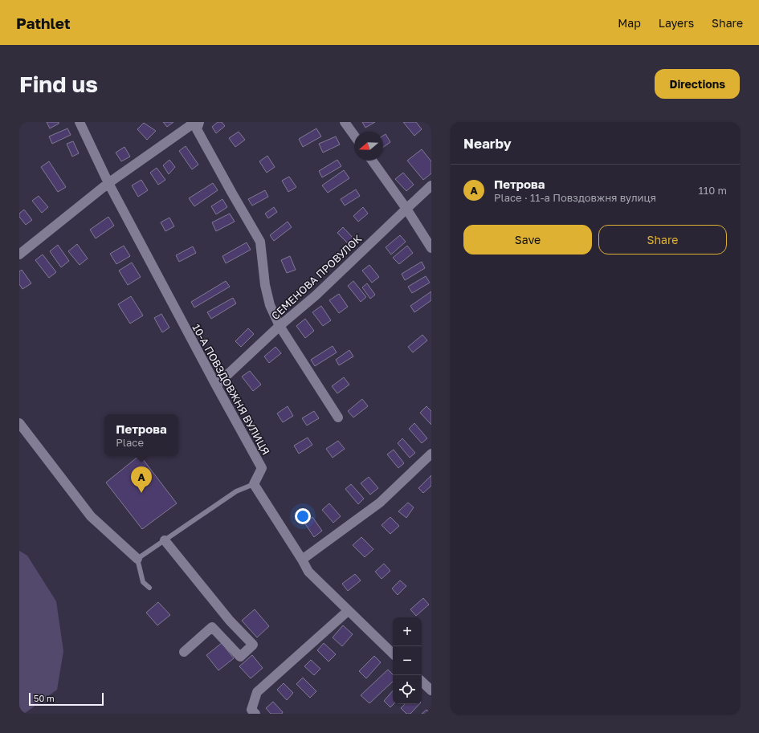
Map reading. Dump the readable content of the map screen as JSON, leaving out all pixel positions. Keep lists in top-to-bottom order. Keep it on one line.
{"streets":{"street":["СЕМЕНОВА ПРОВУЛОК","10-А ПОВЗДОВЖНЯ ВУЛИЦЯ"]},"crossings":[["СЕМЕНОВА ПРОВУЛОК","10-А ПОВЗДОВЖНЯ ВУЛИЦЯ"]],"scale_bar":"50 m","north":"left","page":{"header":"Pathlet","nav":["Map","Layers","Share"],"buttons":["Directions",["Save","Share"]],"title":"Find us","heading":"Nearby","list":[{"mark":"A","name":"Петрова","note":"Place · 11-а Повздовжня вулиця","value":"110 m"}],"popup":["Петрова","Place"],"pins":"A","map_buttons":["+","−"],"scale":"50 m"}}
